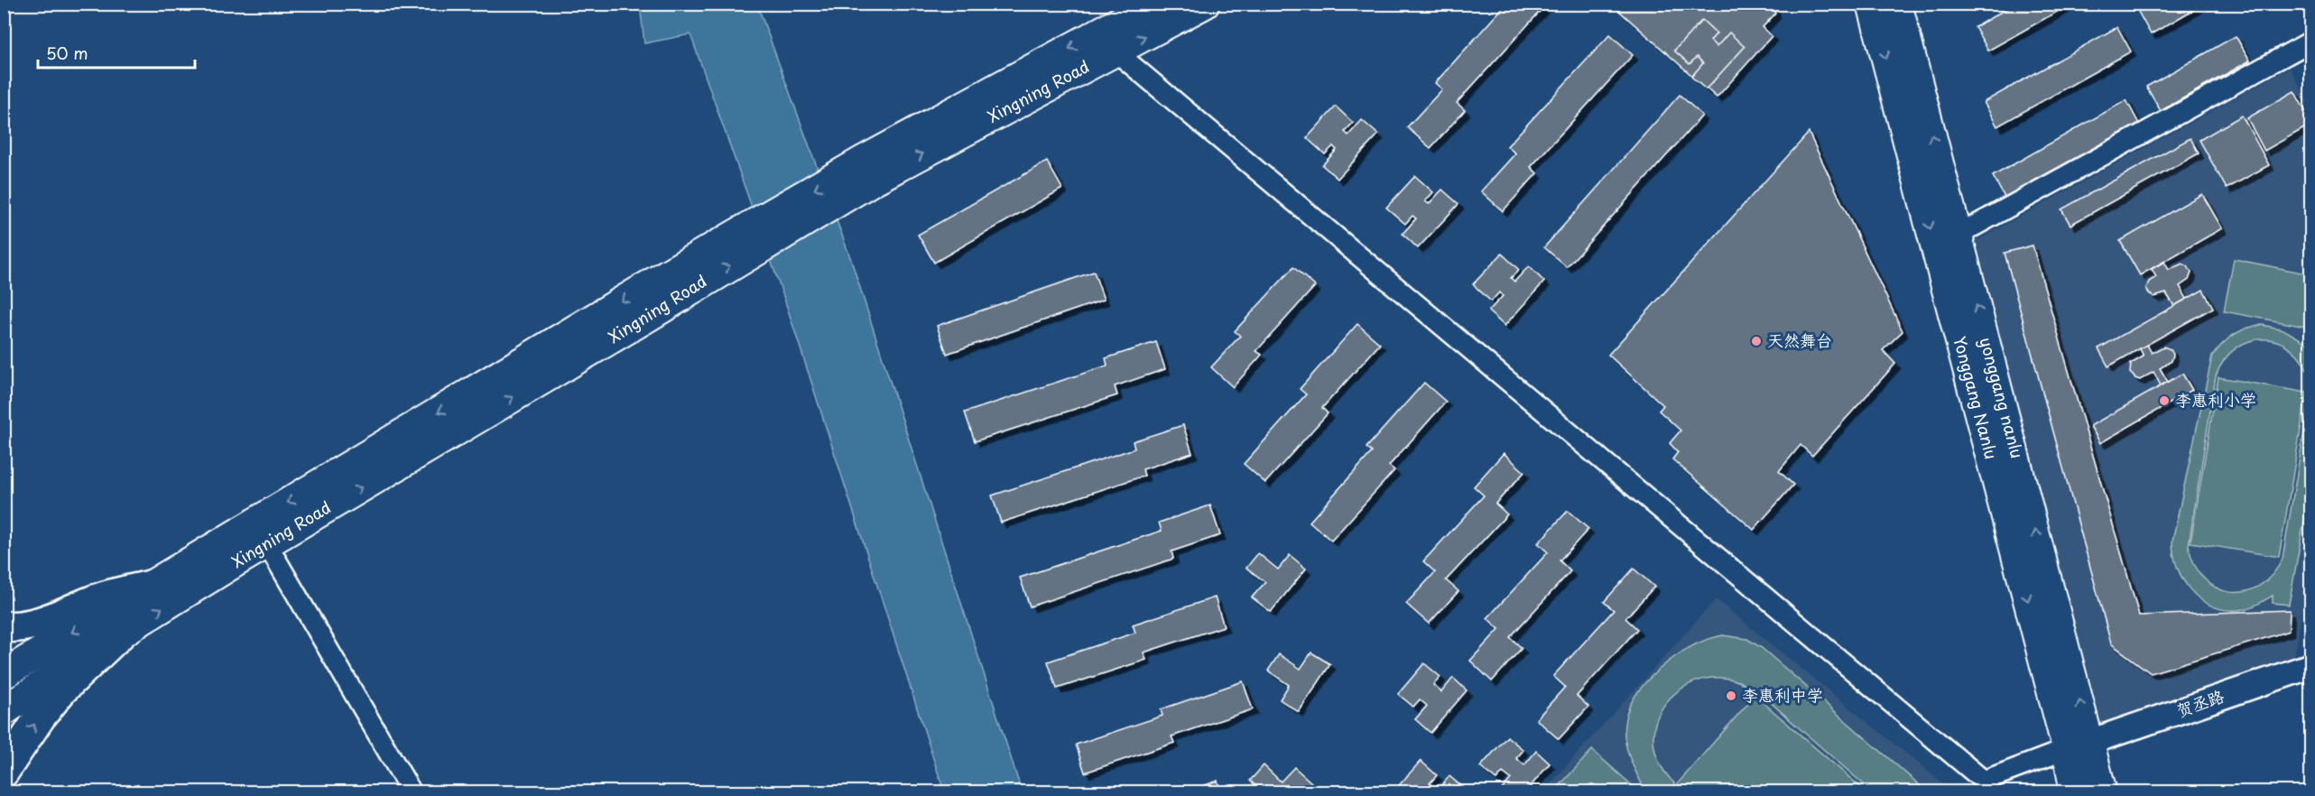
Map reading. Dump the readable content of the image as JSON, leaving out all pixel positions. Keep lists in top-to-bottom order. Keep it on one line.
{"streets":{"main road":["Xingning Road","Yonggang Nanlu","yonggang nanlu"],"street":["贺丞路"]},"crossings":[["Yonggang Nanlu","yonggang nanlu"],["Yonggang Nanlu","贺丞路"],["yonggang nanlu","贺丞路"]],"one_way":["Yonggang Nanlu","yonggang nanlu"],"places":["天然舞台","李惠利小学","李惠利中学"],"scale_bar":"50 m"}
